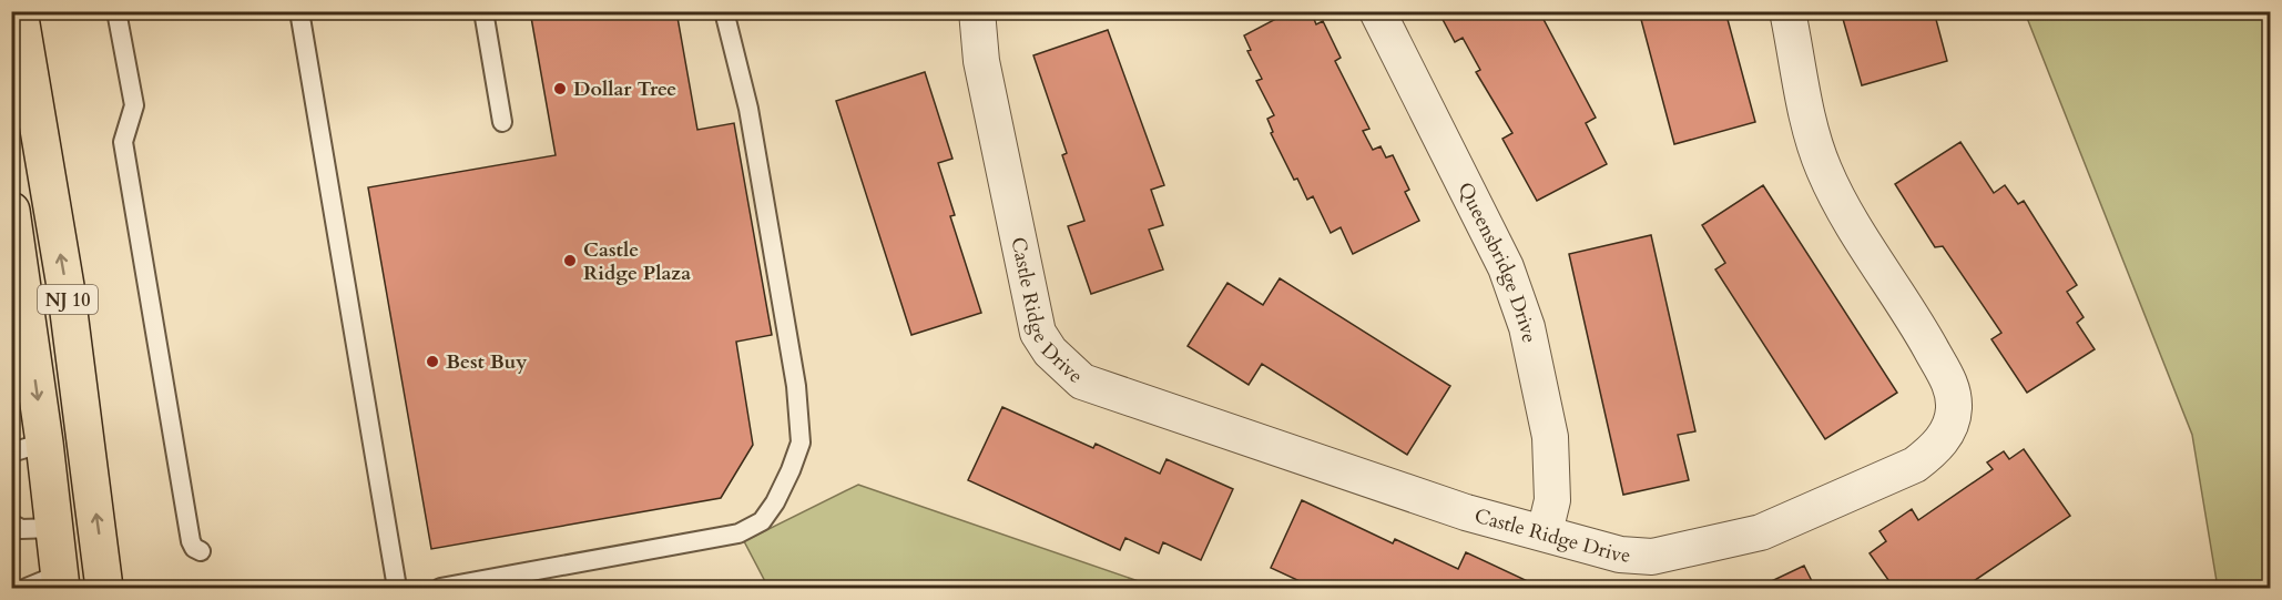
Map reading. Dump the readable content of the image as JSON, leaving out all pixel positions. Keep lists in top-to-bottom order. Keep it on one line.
{"streets":{"main road":["NJ 10"],"street":["Queensbridge Drive","Castle Ridge Drive"]},"crossings":[["Queensbridge Drive","Castle Ridge Drive"]],"places":["Dollar Tree","Castle Ridge Plaza","Best Buy"]}
